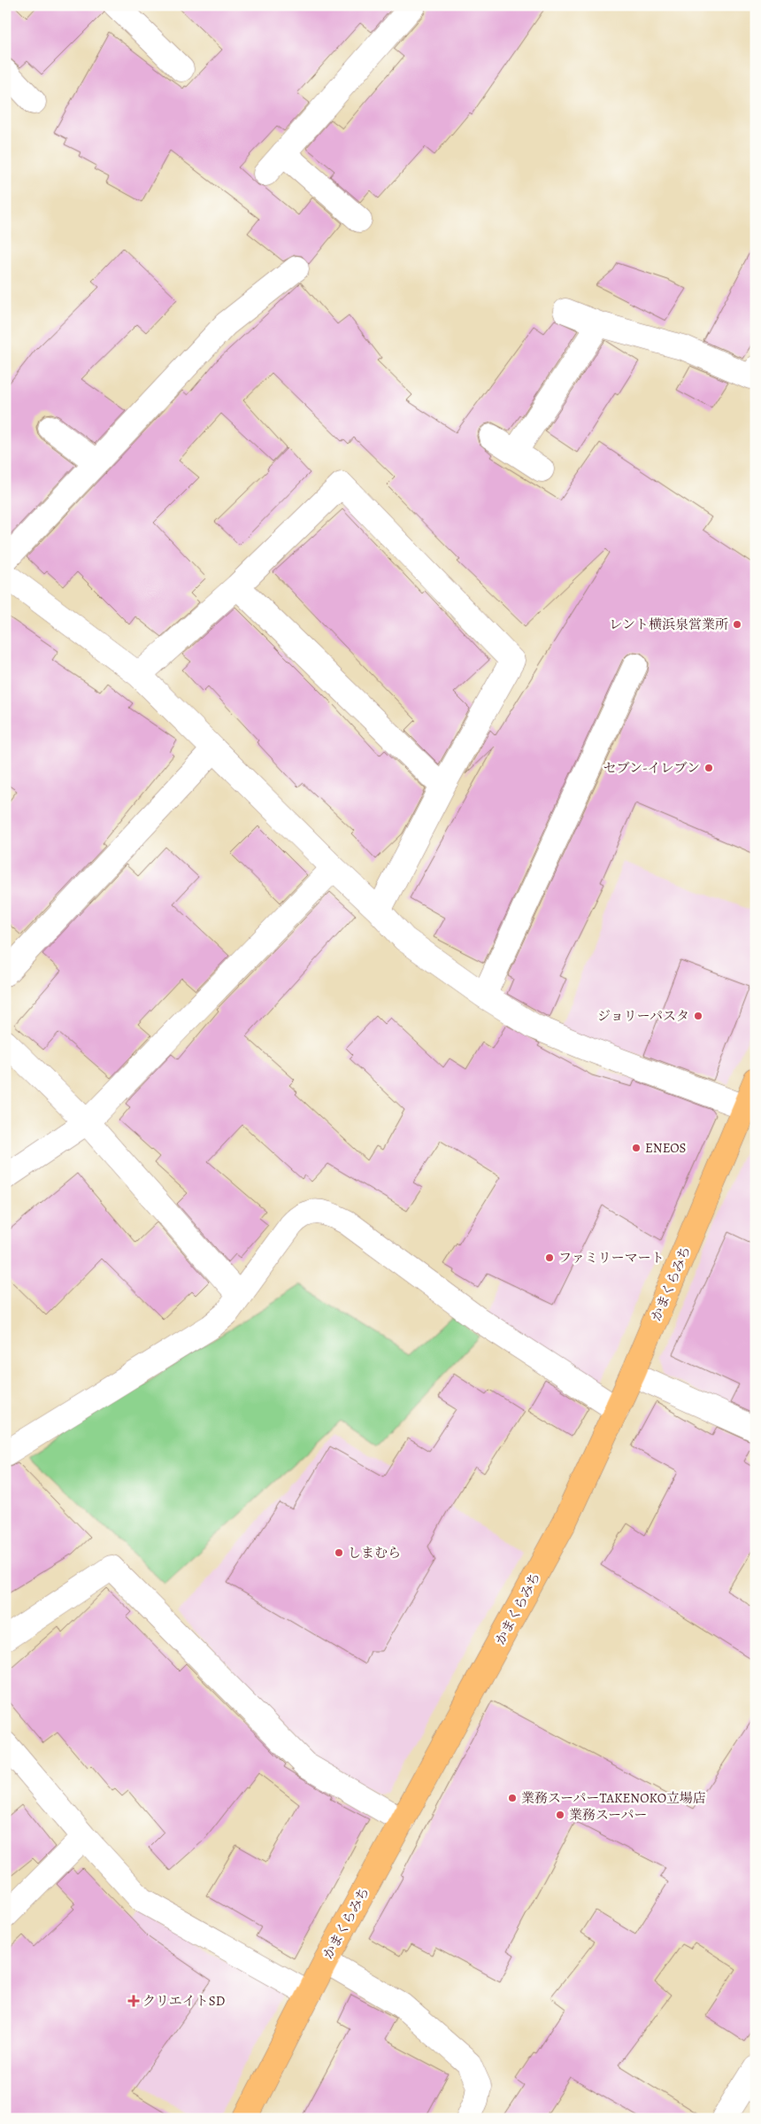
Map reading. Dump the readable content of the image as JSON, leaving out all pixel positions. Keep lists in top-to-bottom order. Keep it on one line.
{"streets":{"main road":["かまくらみち"]},"places":{"other":["レント横浜泉営業所","セブン-イレブン","ジョリーパスタ","ENEOS","ファミリーマート","しまむら","業務スーパーTAKENOKO立場店","業務スーパー"],"health":["クリエイトSD"]}}
